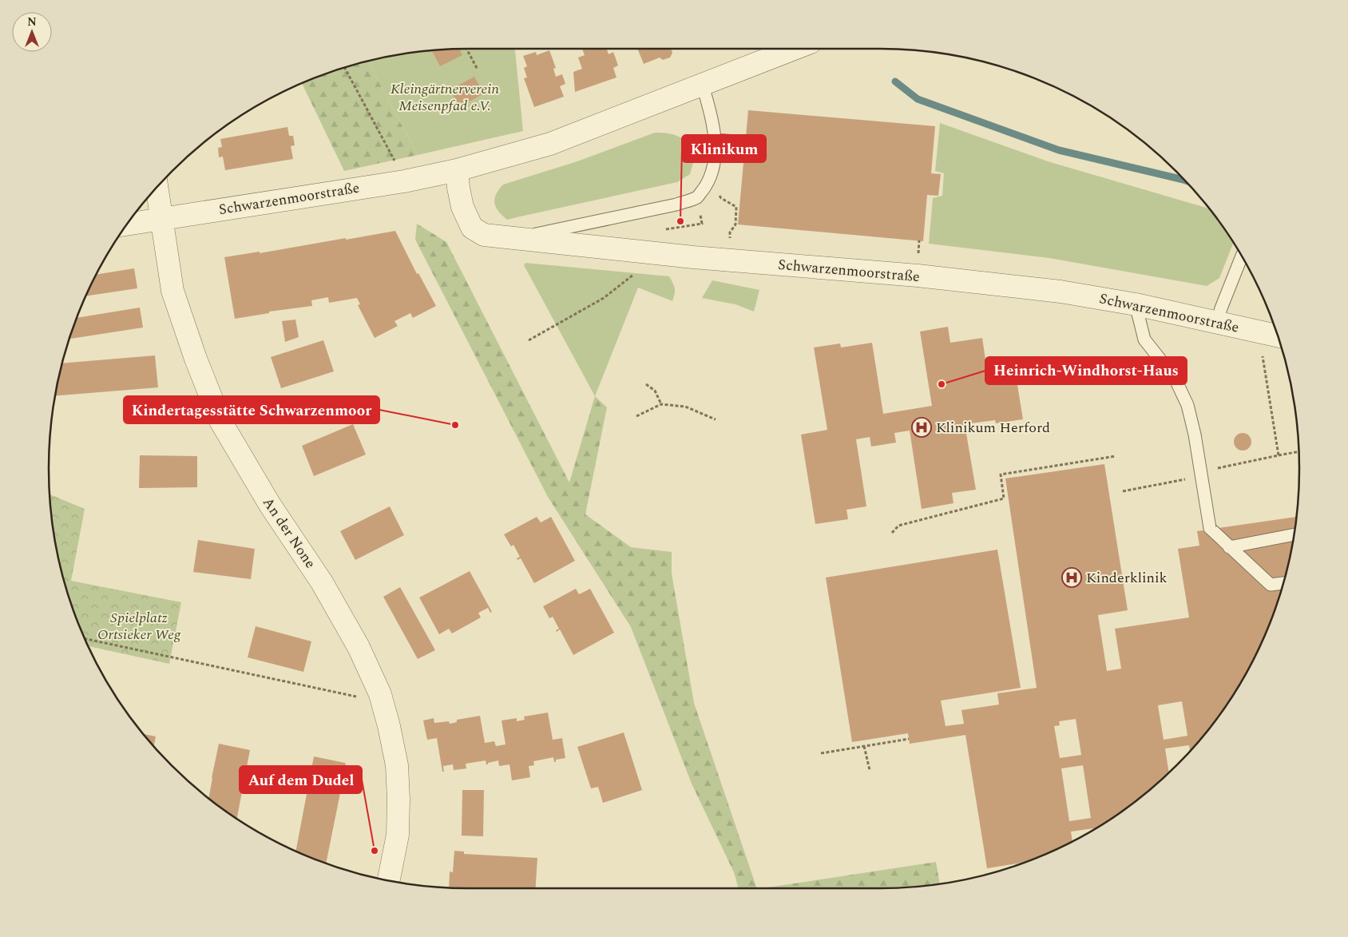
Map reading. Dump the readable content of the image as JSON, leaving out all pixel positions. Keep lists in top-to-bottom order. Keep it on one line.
{"streets":{"street":["Schwarzenmoorstraße","An der None"]},"crossings":[["Schwarzenmoorstraße","An der None"]],"parks":["Kleingärtnerverein Meisenpfad e.V.","Spielplatz Ortsieker Weg"],"places":{"other":["Klinikum","Heinrich-Windhorst-Haus","Kindertagesstätte Schwarzenmoor","Auf dem Dudel"],"hospital":["Klinikum Herford","Kinderklinik"]},"north":"top"}
